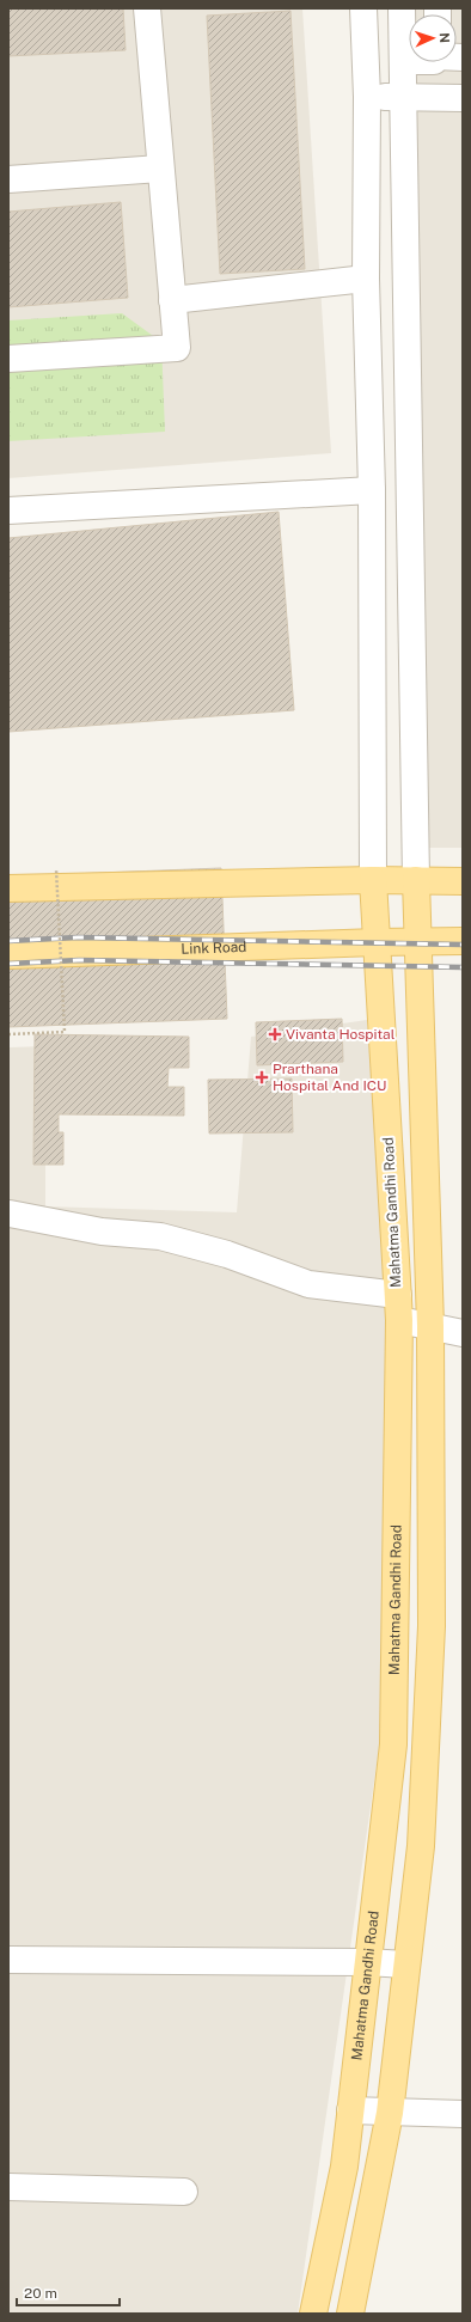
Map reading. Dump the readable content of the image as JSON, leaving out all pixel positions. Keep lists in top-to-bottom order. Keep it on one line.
{"streets":{"main road":["Link Road","Mahatma Gandhi Road"]},"crossings":[["Link Road","Mahatma Gandhi Road"]],"places":{"health":["Vivanta Hospital","Prarthana Hospital And ICU"]},"scale_bar":"20 m","north":"right"}
